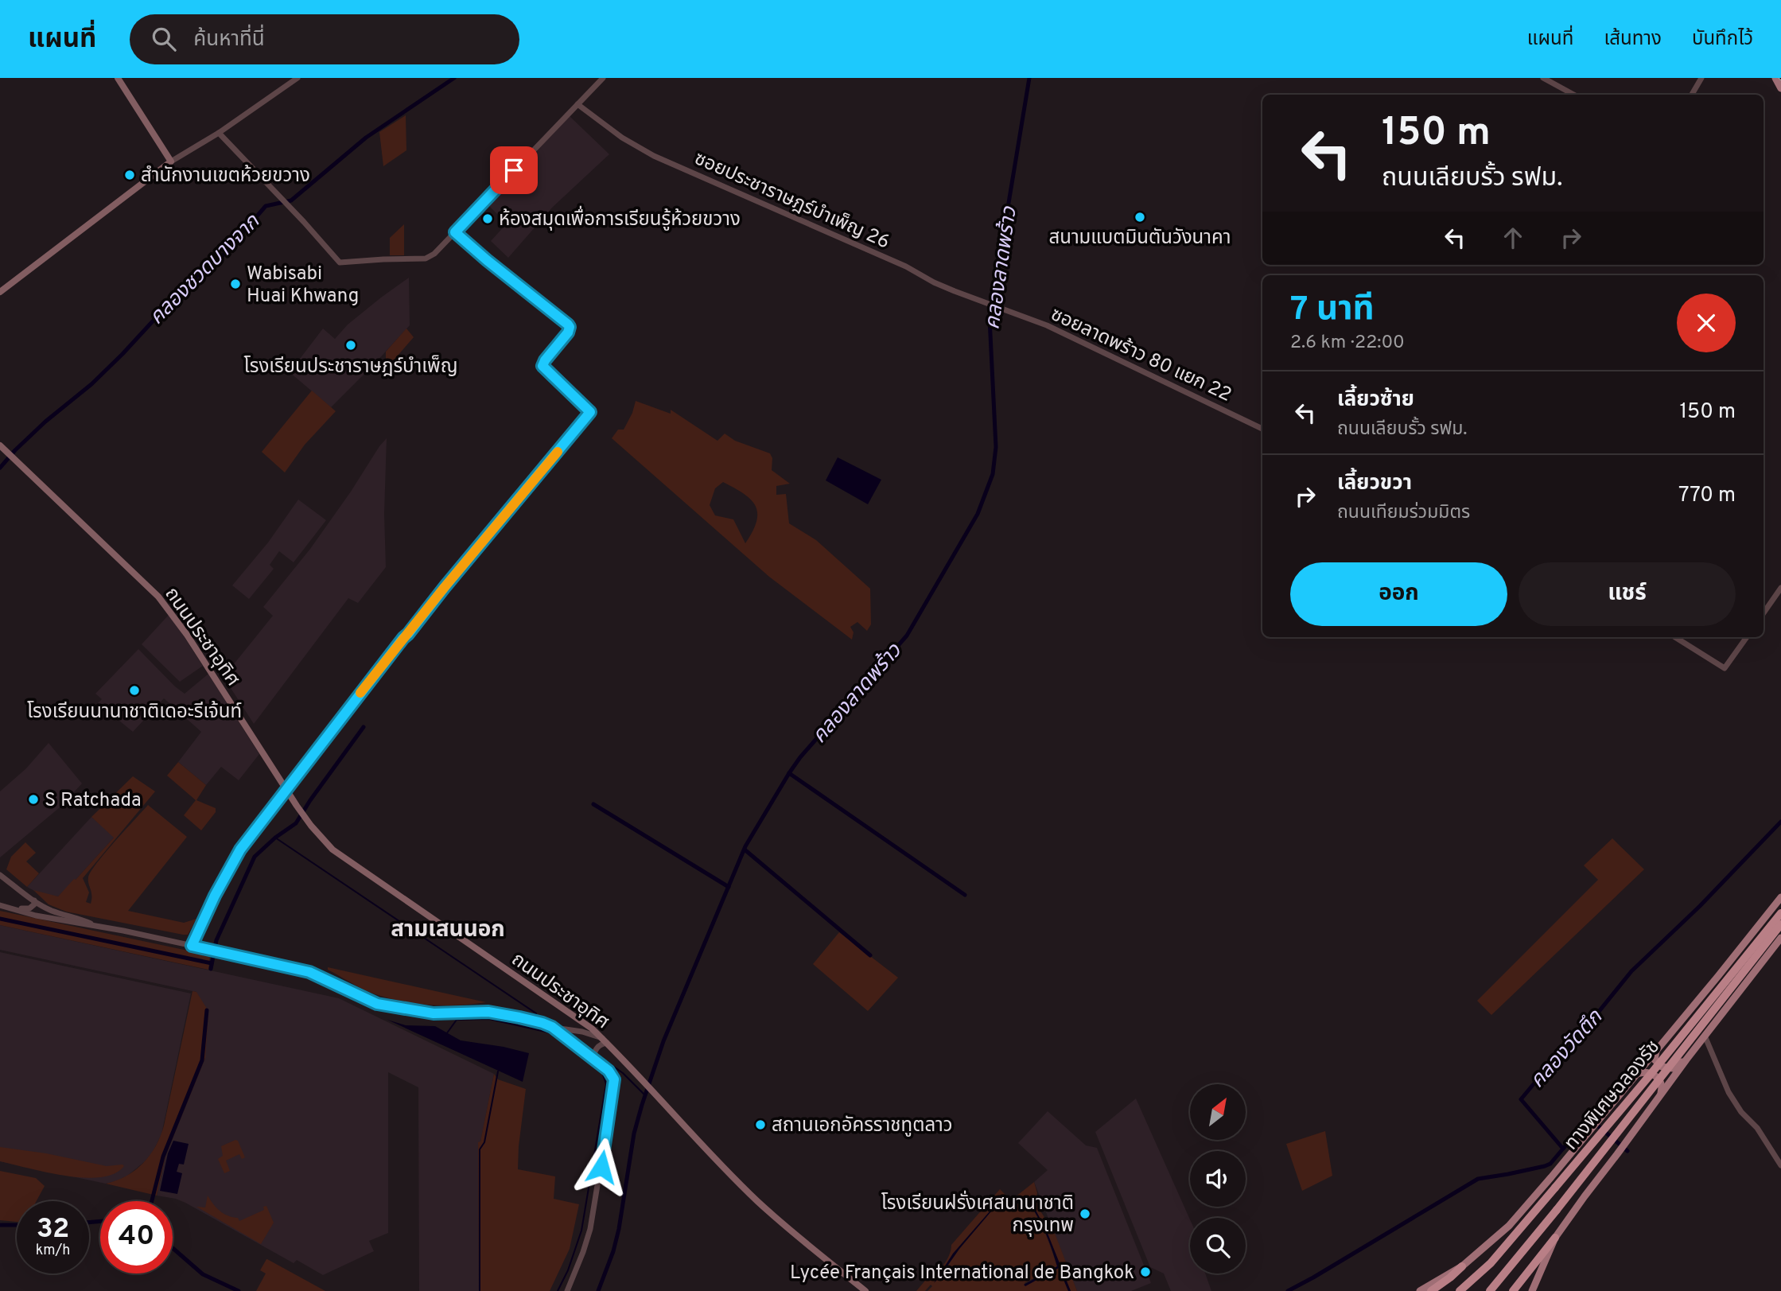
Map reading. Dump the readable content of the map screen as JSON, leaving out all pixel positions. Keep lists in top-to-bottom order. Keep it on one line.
{"streets":{"highway":["ทางพิเศษฉลองรัช"],"main road":["ถนนประชาอุทิศ"],"street":["ซอยประชาราษฎร์บำเพ็ญ 26","ซอยลาดพร้าว 80 แยก 22"]},"crossings":[["ซอยประชาราษฎร์บำเพ็ญ 26","ซอยลาดพร้าว 80 แยก 22"]],"districts":["สามเสนนอก"],"water":["คลองลาดพร้าว","คลองชวดบางจาก","คลองวัดตึก"],"places":["สำนักงานเขตห้วยขวาง","สนามแบตมินตันวังนาคา","ห้องสมุดเพื่อการเรียนรู้ห้วยขวาง","Wabisabi Huai Khwang","โรงเรียนประชาราษฎร์บำเพ็ญ","โรงเรียนนานาชาติเดอะรีเจ้นท์","S Ratchada","สถานเอกอัครราชทูตลาว","โรงเรียนฝรั่งเศสนานาชาติ กรุงเทพ","Lycée Français International de Bangkok"],"north":"top right","page":{"header":"แผนที่","search":"ค้นหาที่นี่","nav":["แผนที่","เส้นทาง","บันทึกไว้"],"turn":["150 m","ถนนเลียบรั้ว รฟม."],"heading":["7 นาที","2.6 km · 22:00"],"list":[{"name":"เลี้ยวซ้าย","note":"ถนนเลียบรั้ว รฟม.","value":"150 m"},{"name":"เลี้ยวขวา","note":"ถนนเทียมร่วมมิตร","value":"770 m"}],"buttons":["ออก","แชร์"],"speed":"32 km/h","limit":"40"}}
